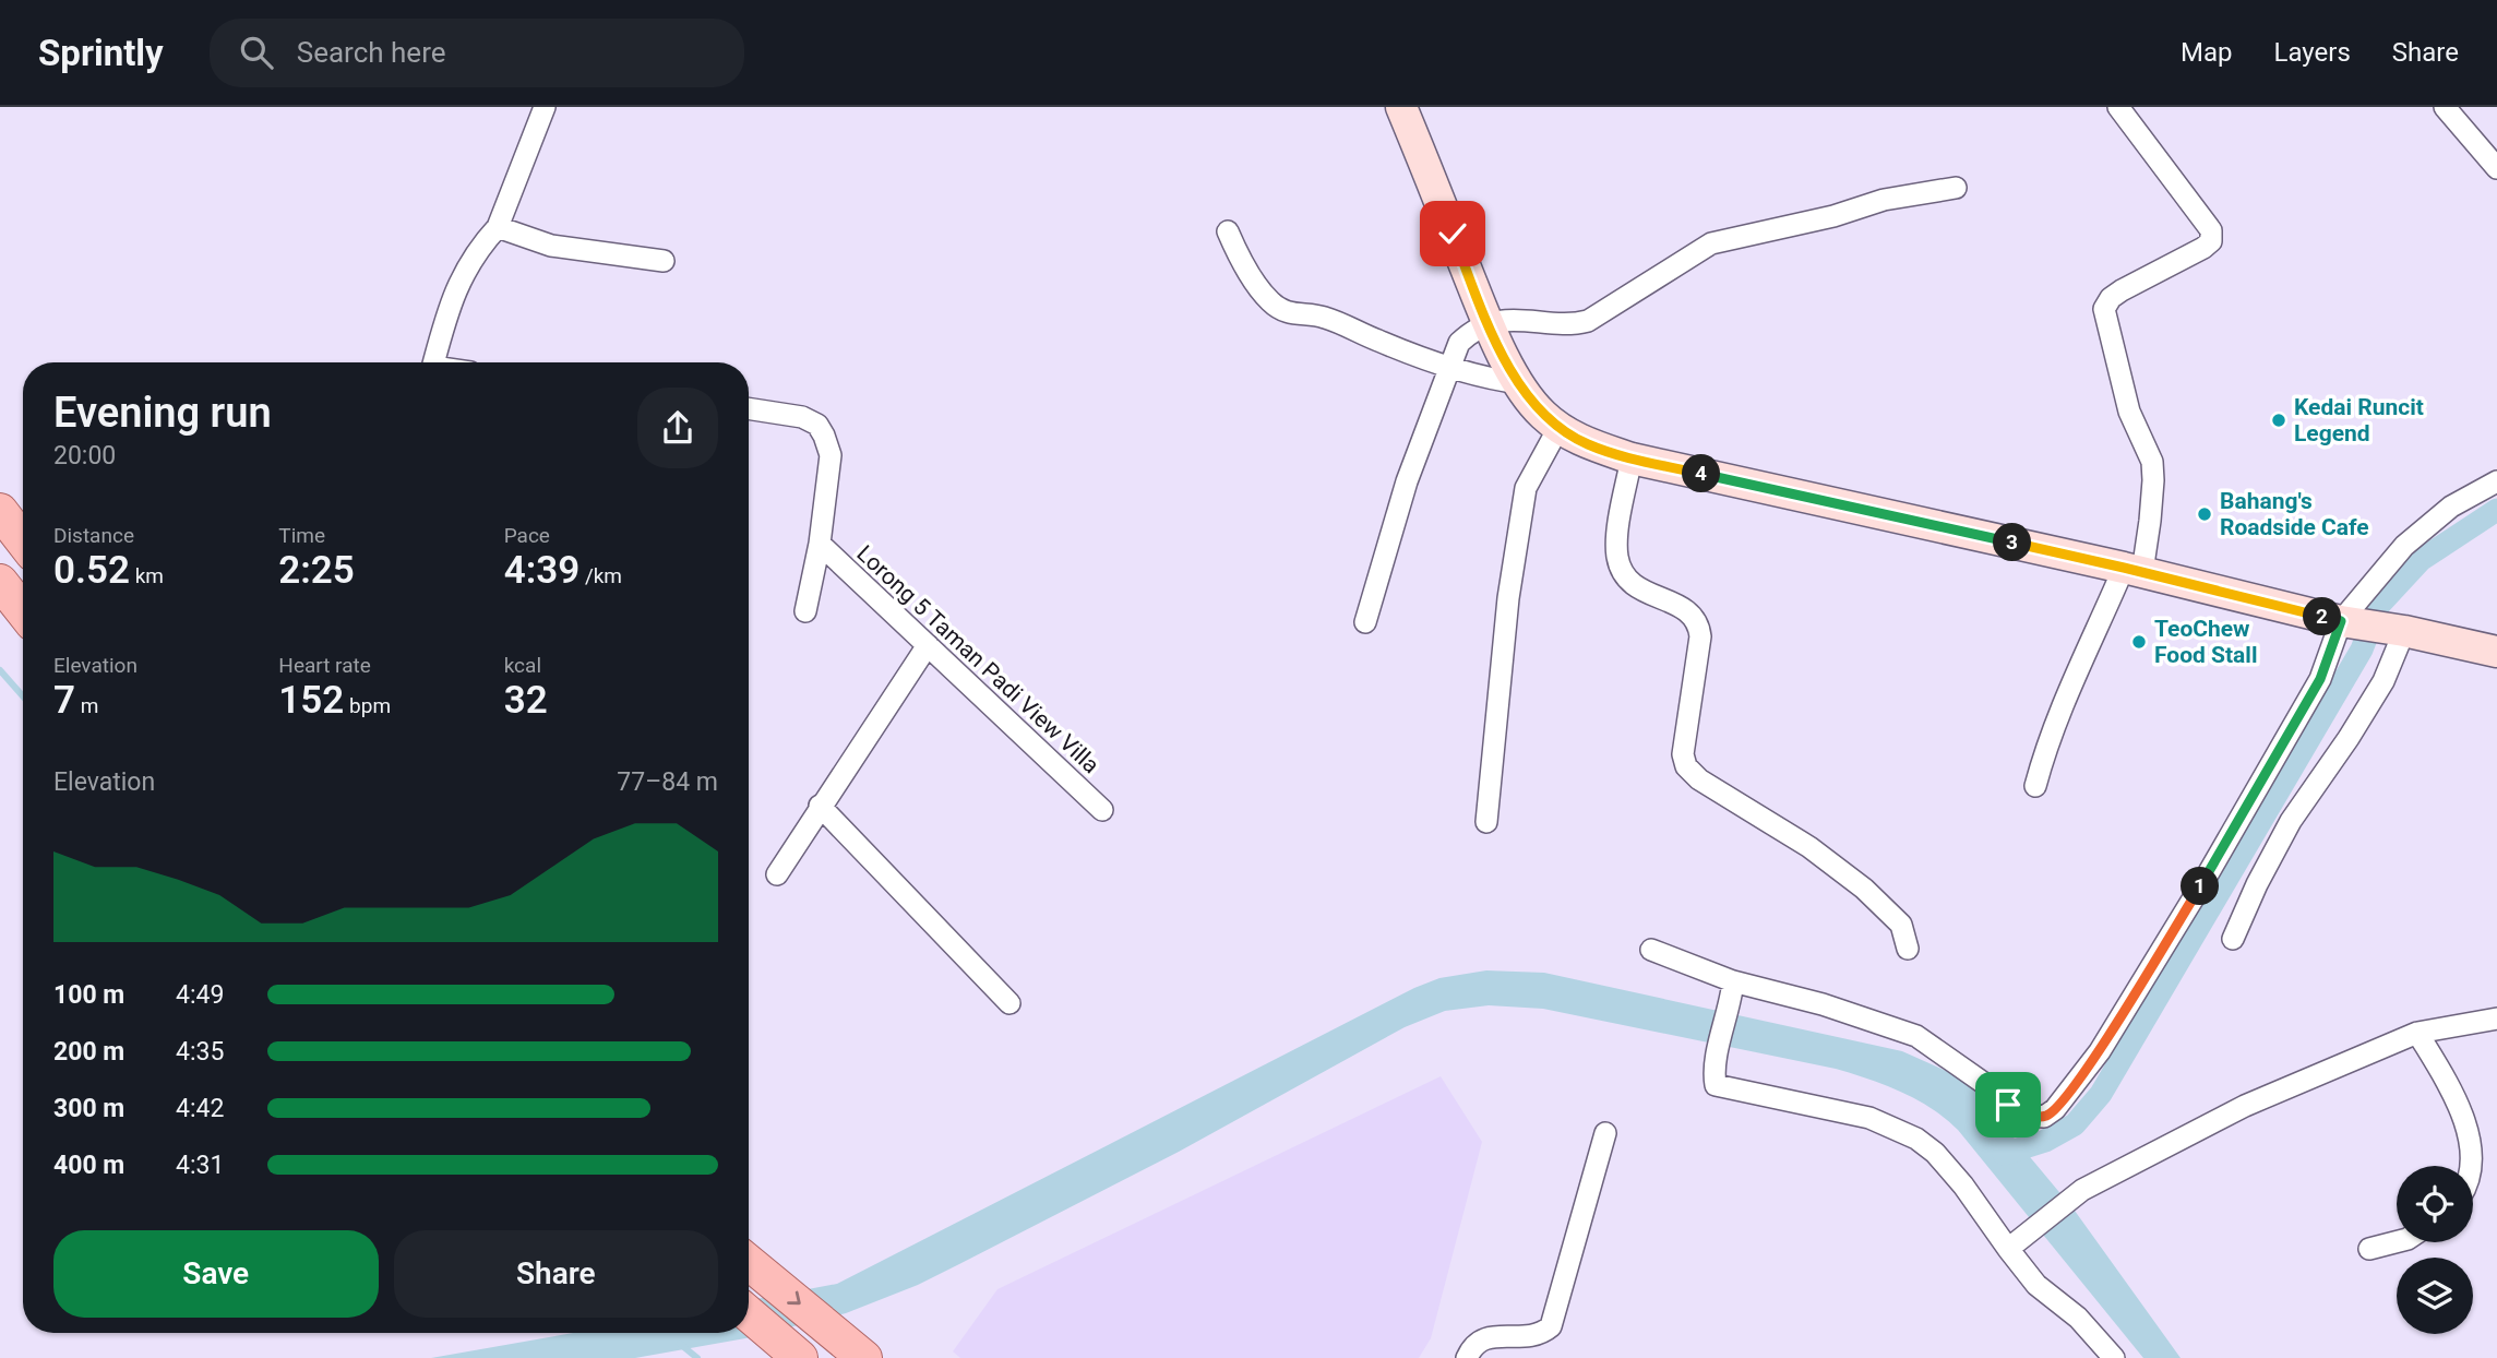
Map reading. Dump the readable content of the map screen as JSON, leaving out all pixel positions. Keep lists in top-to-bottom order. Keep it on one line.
{"streets":{"street":["Lorong 5 Taman Padi View Villa"]},"places":["Kedai Runcit Legend","Bahang's Roadside Cafe","TeoChew Food Stall"],"page":{"header":"Sprintly","search":"Search here","nav":["Map","Layers","Share"],"heading":["Evening run","20:00"],"pins":["4","3","2","1"],"stats":[["Distance","0.52 km"],["Time","2:25"],["Pace","4:39 /km"],["Elevation","7 m"],["Heart rate","152 bpm"],["kcal","32"]],"chart":["Elevation","77–84 m"],"list":[{"name":"100 m","note":"4:49"},{"name":"200 m","note":"4:35"},{"name":"300 m","note":"4:42"},{"name":"400 m","note":"4:31"}],"buttons":["Save","Share"]}}
